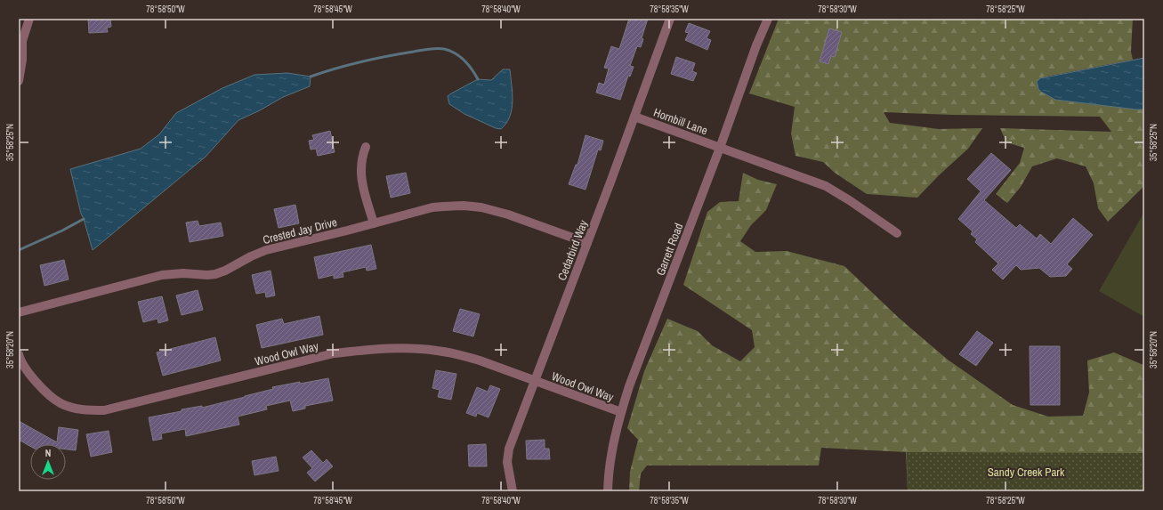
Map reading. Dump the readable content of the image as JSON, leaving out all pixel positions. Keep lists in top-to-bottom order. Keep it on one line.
{"streets":{"street":["Hornbill Lane","Crested Jay Drive","Garrett Road","Cedarbird Way","Wood Owl Way"]},"crossings":[["Hornbill Lane","Garrett Road"],["Hornbill Lane","Cedarbird Way"],["Crested Jay Drive","Cedarbird Way"],["Garrett Road","Wood Owl Way"],["Cedarbird Way","Wood Owl Way"]],"parks":["Sandy Creek Park"],"north":"top","coordinates":["78°58'50\"W","78°58'45\"W","78°58'40\"W","78°58'35\"W","78°58'30\"W","78°58'25\"W","35°58'25\"N","35°58'20\"N"]}
